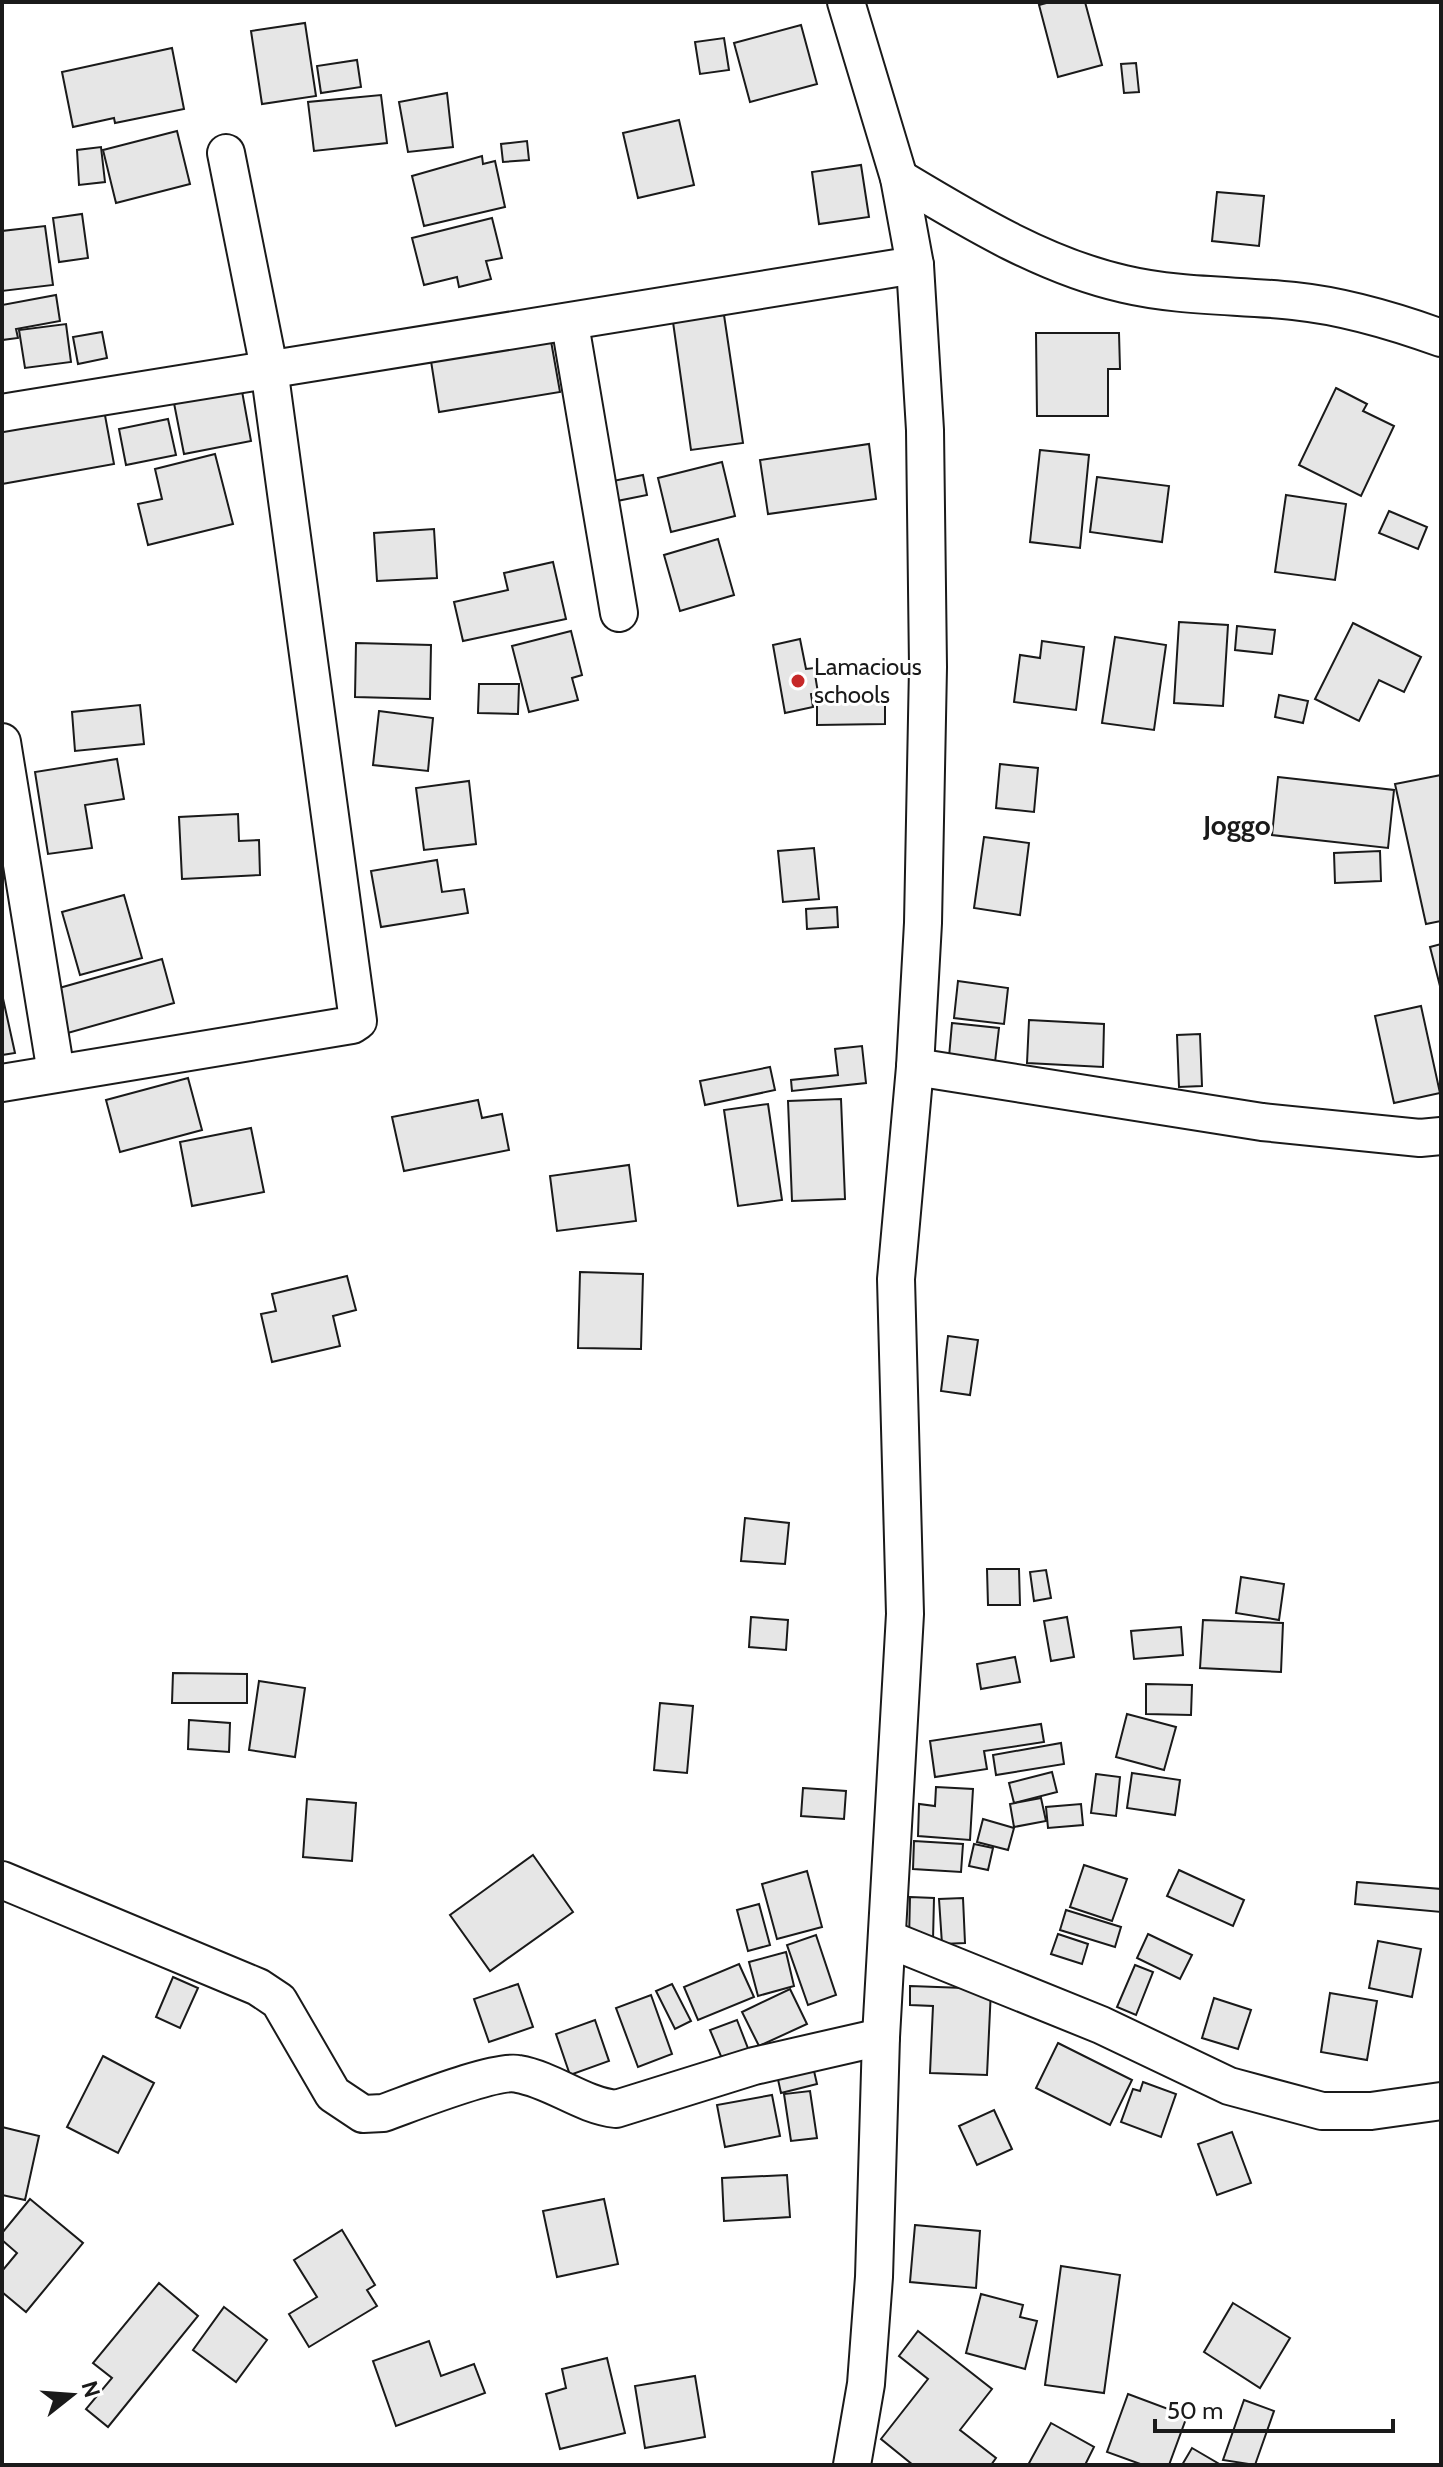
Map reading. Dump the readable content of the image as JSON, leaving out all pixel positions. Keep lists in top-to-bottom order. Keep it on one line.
{"districts":["Joggo"],"places":["Lamacious schools"],"scale_bar":"50 m","north":"right"}
